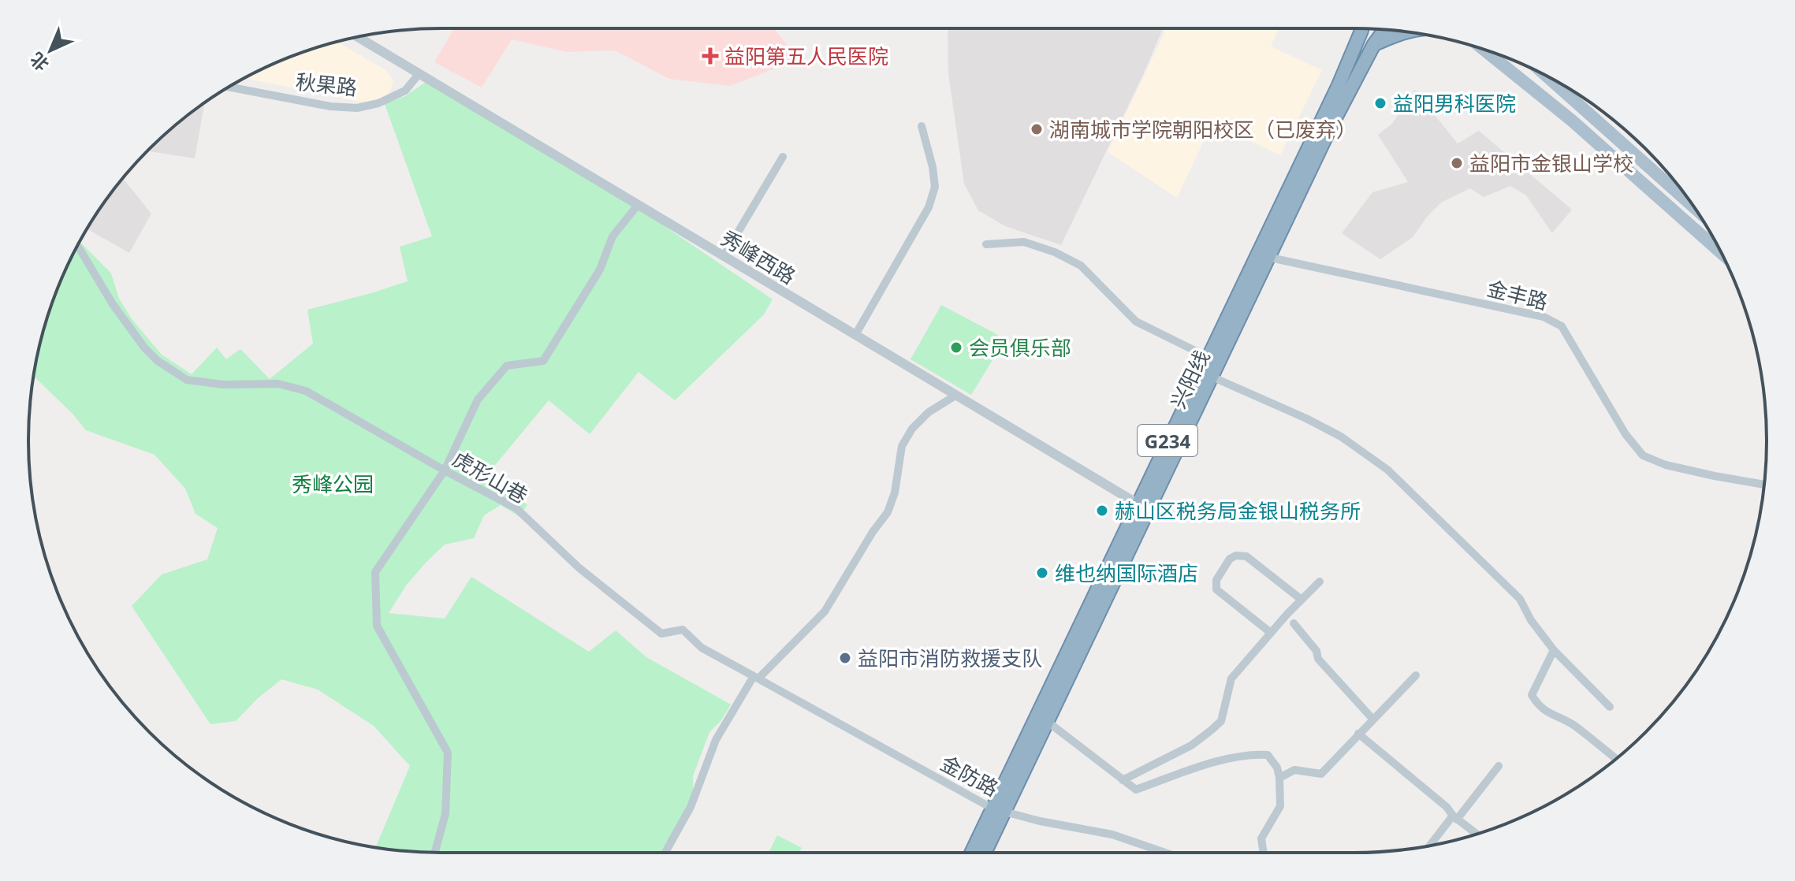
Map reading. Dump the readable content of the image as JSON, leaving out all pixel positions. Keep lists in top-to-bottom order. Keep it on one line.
{"streets":{"highway":["兴阳线","G234"],"street":["秋果路","秀峰西路","金丰路","虎形山巷","金防路"]},"crossings":[["秋果路","秀峰西路"],["秀峰西路","兴阳线"],["金丰路","兴阳线"],["兴阳线","金防路"],["虎形山巷","金防路"]],"parks":["秀峰公园"],"places":{"health":["益阳第五人民医院"],"other":["益阳男科医院","湖南城市学院朝阳校区（已废弃）","益阳市金银山学校","会员俱乐部","赫山区税务局金银山税务所","维也纳国际酒店","益阳市消防救援支队"]},"north":"bottom left"}
